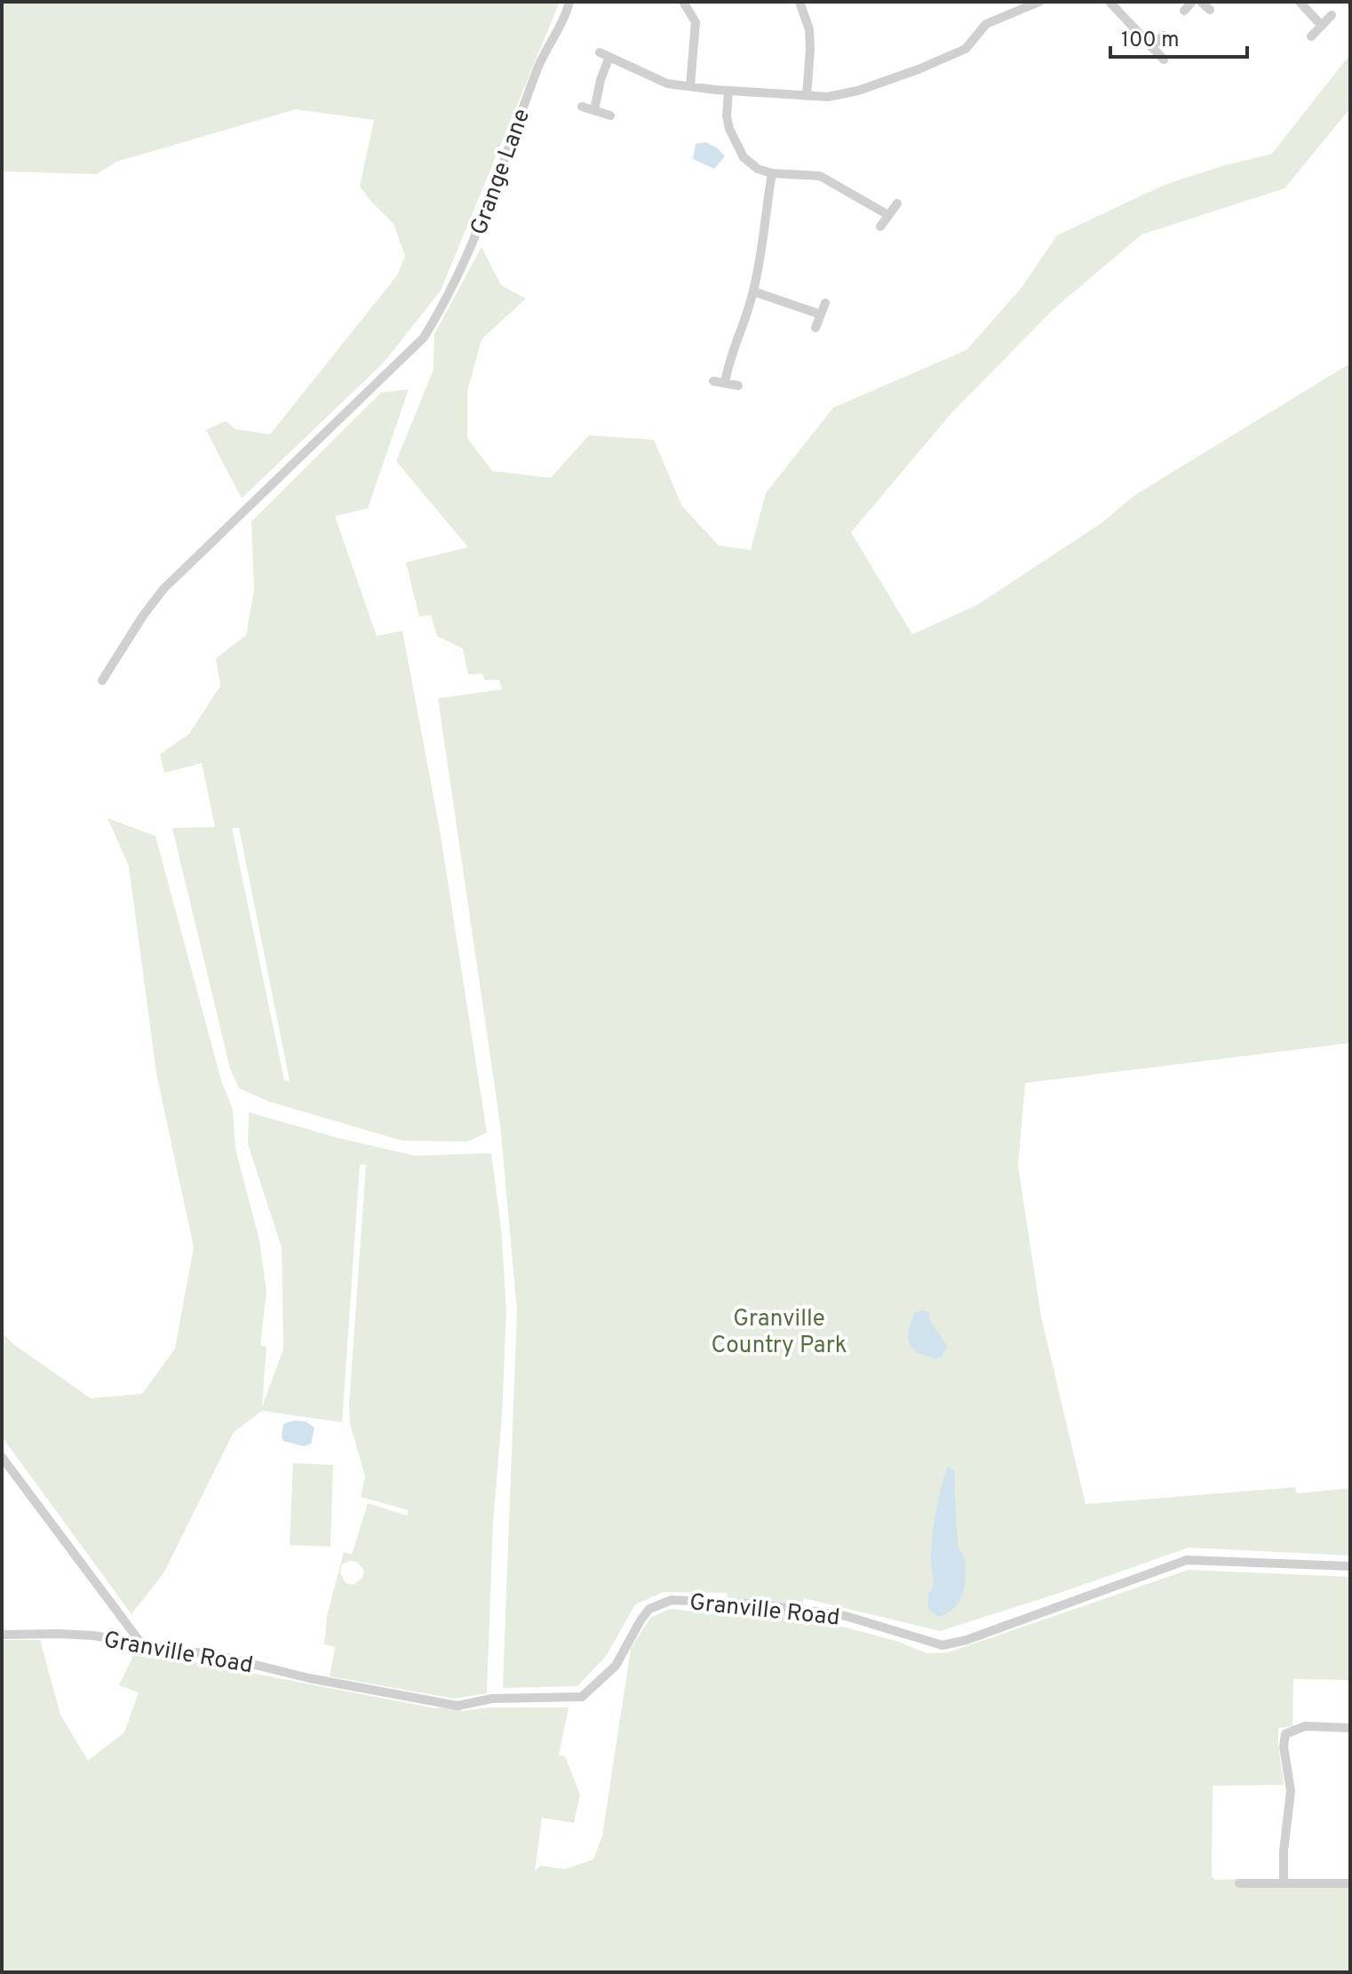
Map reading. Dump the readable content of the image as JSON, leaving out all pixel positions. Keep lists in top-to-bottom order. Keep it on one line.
{"streets":{"street":["Grange Lane","Granville Road"]},"parks":["Granville Country Park"],"scale_bar":"100 m"}
